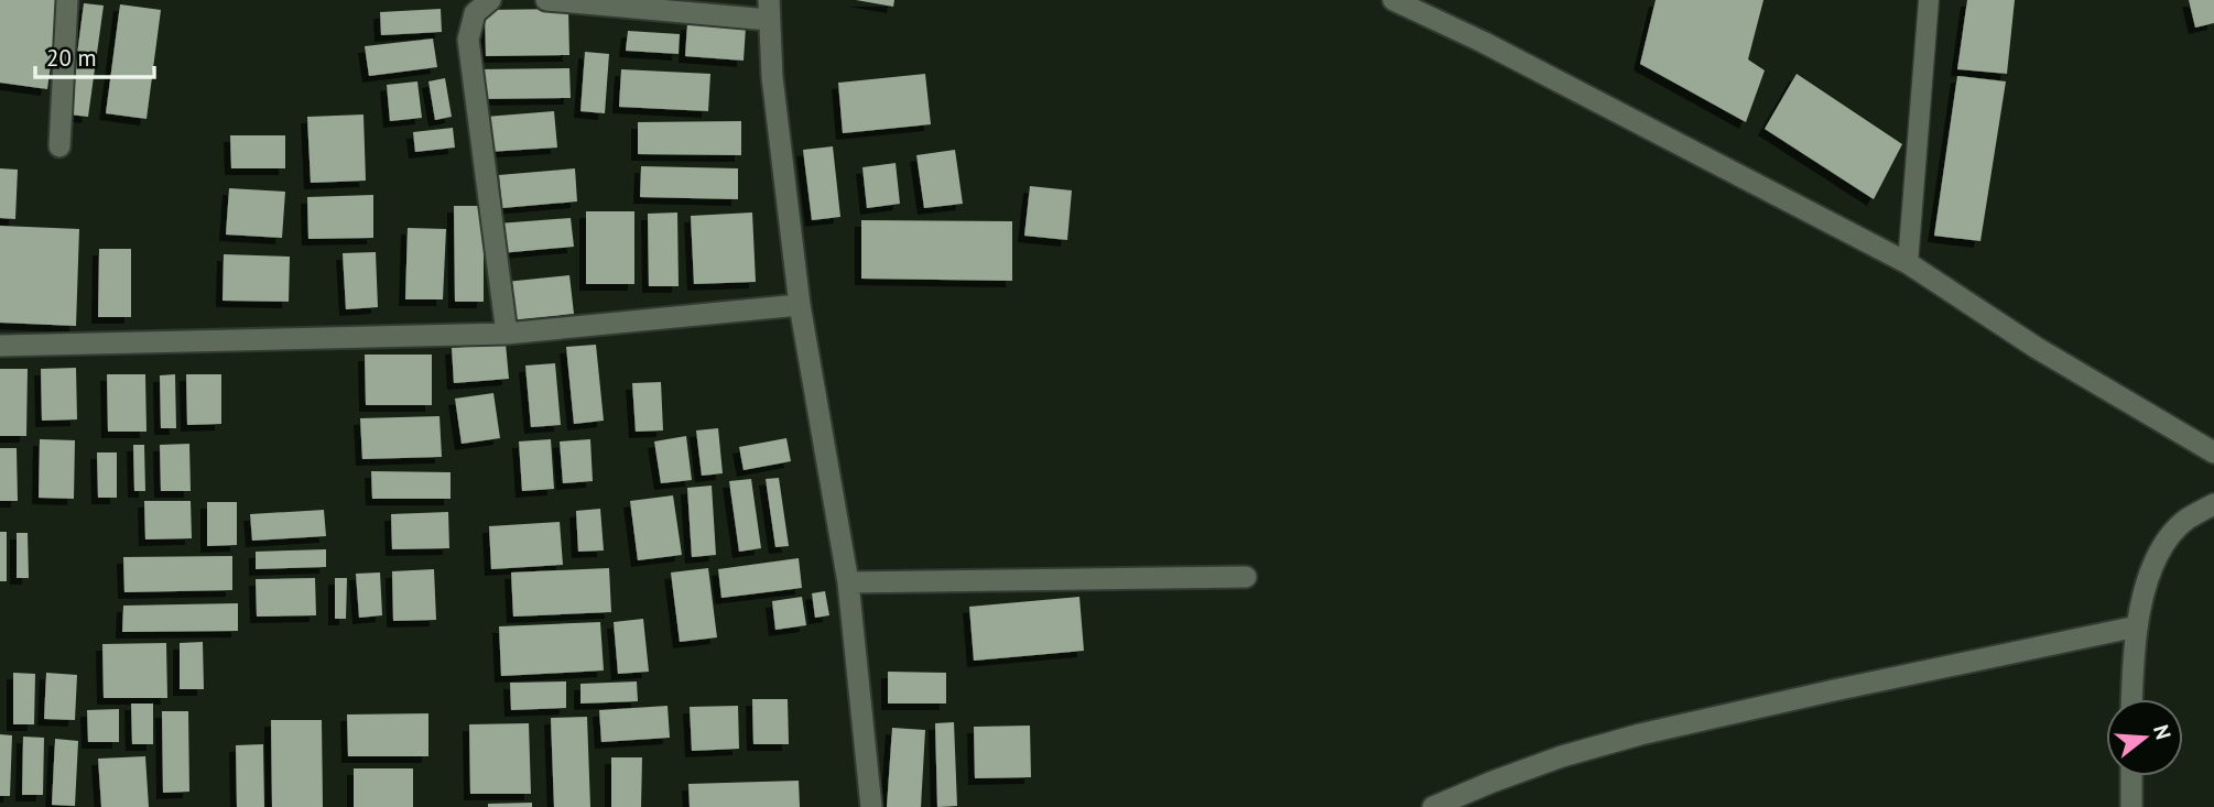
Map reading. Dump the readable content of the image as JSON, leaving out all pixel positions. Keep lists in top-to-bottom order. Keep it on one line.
{"scale_bar":"20 m","north":"right"}
